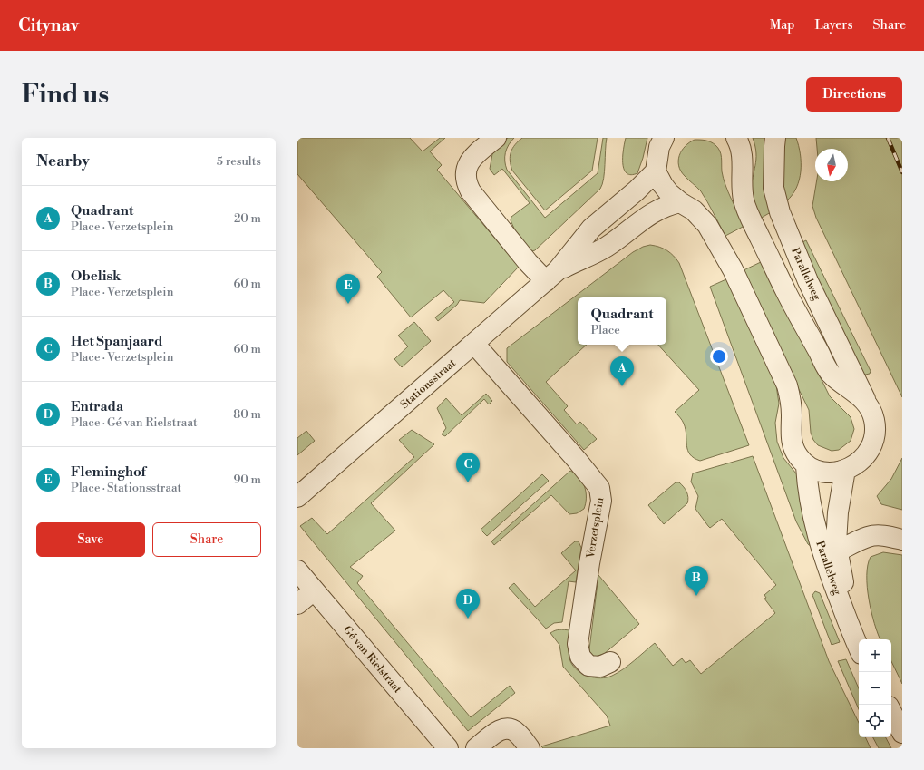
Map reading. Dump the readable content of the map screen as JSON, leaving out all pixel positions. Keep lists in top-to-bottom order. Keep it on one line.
{"streets":{"street":["Parallelweg","Stationsstraat","Verzetsplein","Gé van Rielstraat"]},"crossings":[["Stationsstraat","Verzetsplein"]],"north":"bottom","page":{"header":"Citynav","nav":["Map","Layers","Share"],"buttons":["Directions",["Save","Share"]],"title":"Find us","heading":["Nearby","5 results"],"list":[{"mark":"A","name":"Quadrant","note":"Place · Verzetsplein","value":"20 m"},{"mark":"B","name":"Obelisk","note":"Place · Verzetsplein","value":"60 m"},{"mark":"C","name":"Het Spanjaard","note":"Place · Verzetsplein","value":"60 m"},{"mark":"D","name":"Entrada","note":"Place · Gé van Rielstraat","value":"80 m"},{"mark":"E","name":"Fleminghof","note":"Place · Stationsstraat","value":"90 m"}],"pins":["E","A","C","B","D"],"popup":["Quadrant","Place"],"map_buttons":["+","−"]}}
